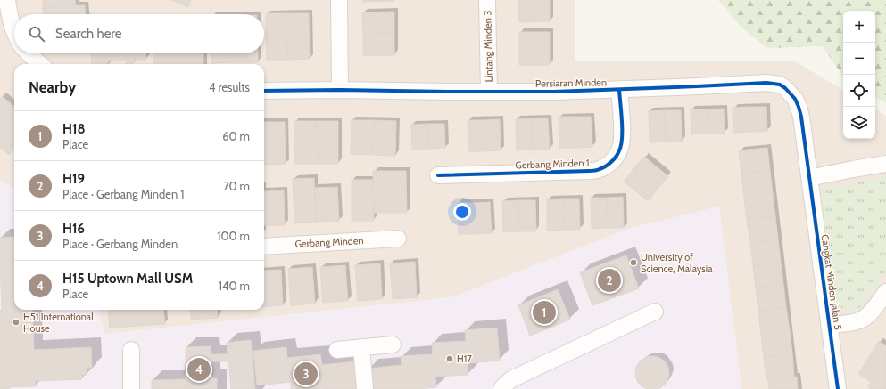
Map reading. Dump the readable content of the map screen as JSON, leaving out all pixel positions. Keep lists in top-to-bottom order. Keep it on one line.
{"streets":{"street":["Lintang Minden 3","Persiaran Minden","Gerbang Minden 1","Gerbang Minden","Cangkat Minden Jalan 5"]},"crossings":[["Lintang Minden 3","Persiaran Minden"],["Persiaran Minden","Gerbang Minden 1"],["Persiaran Minden","Cangkat Minden Jalan 5"]],"places":["University of Science, Malaysia","H51 International House","H17"],"page":{"map_buttons":["+","−"],"search":"Search here","heading":["Nearby","4 results"],"list":[{"mark":"1","name":"H18","note":"Place","value":"60 m"},{"mark":"2","name":"H19","note":"Place · Gerbang Minden 1","value":"70 m"},{"mark":"3","name":"H16","note":"Place · Gerbang Minden","value":"100 m"},{"mark":"4","name":"H15 Uptown Mall USM","note":"Place","value":"140 m"}],"pins":["2","1","4","3"]}}
